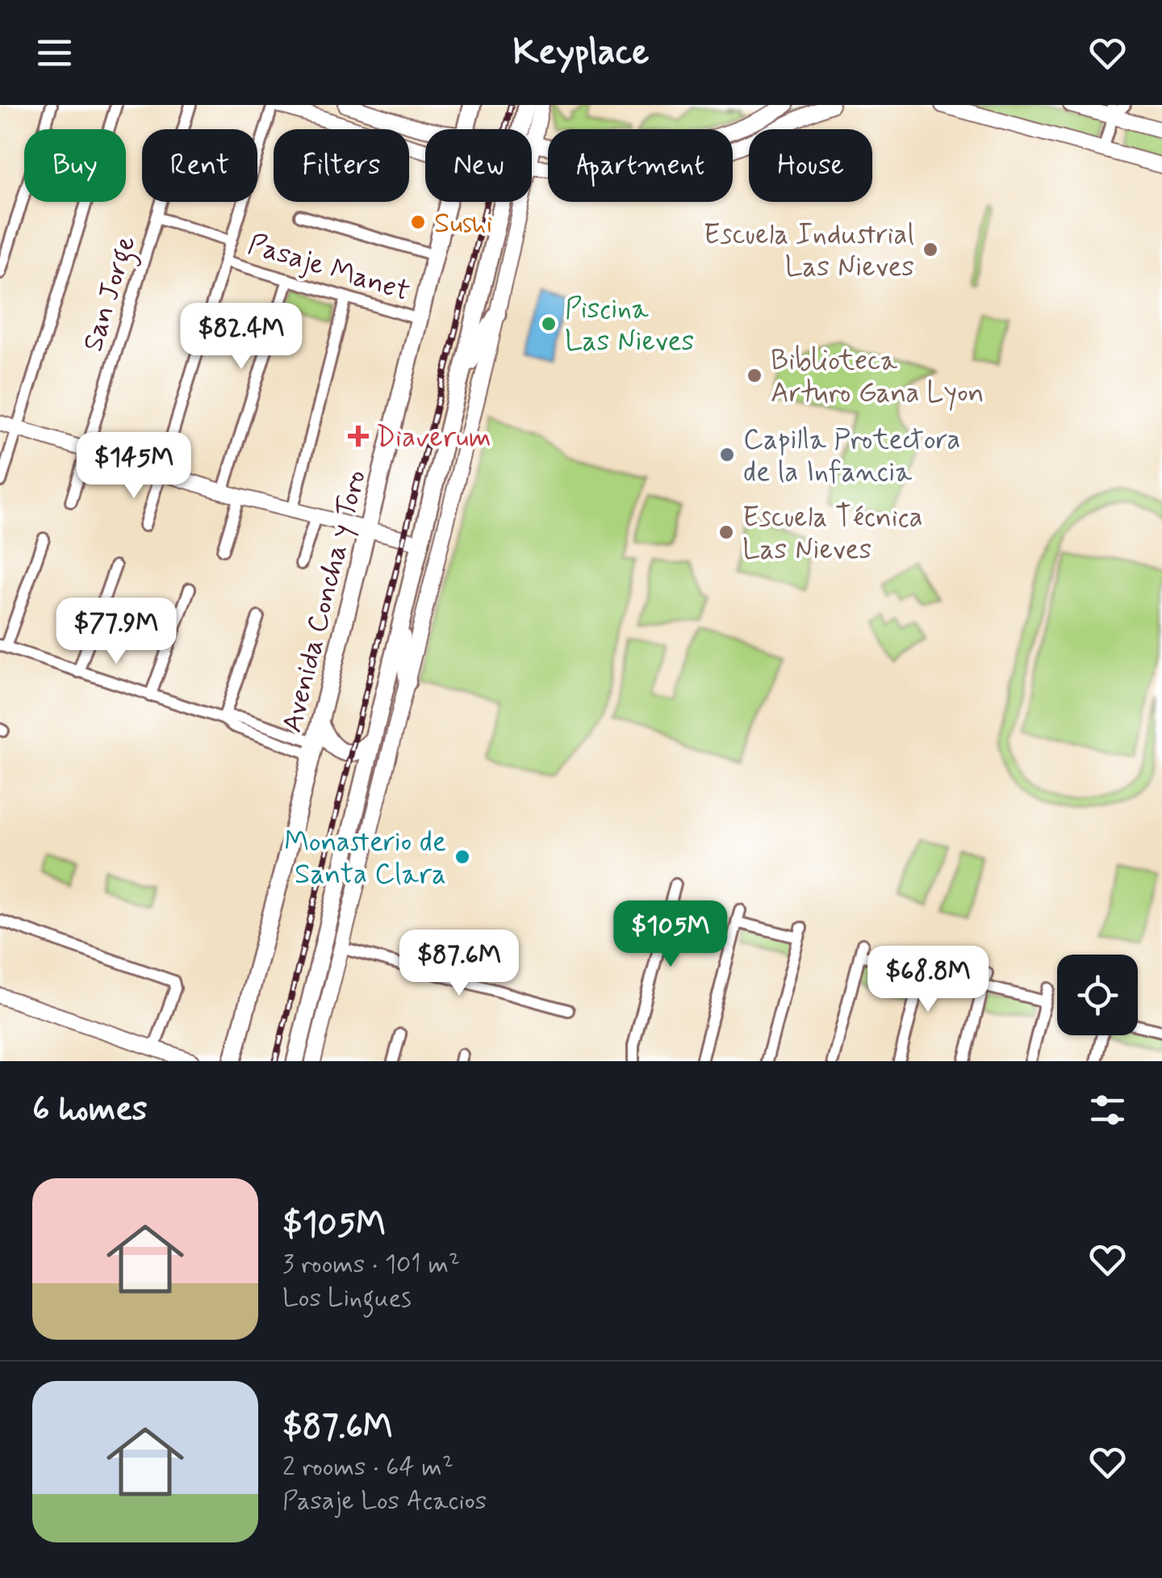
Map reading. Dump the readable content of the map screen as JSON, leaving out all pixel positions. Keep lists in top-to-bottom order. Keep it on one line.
{"streets":{"main road":["Avenida Concha y Toro"],"street":["Pasaje Manet","San Jorge"]},"crossings":[["Pasaje Manet","Avenida Concha y Toro"]],"places":{"other":["Sushi","Escuela Industrial Las Nieves","Piscina Las Nieves","Biblioteca Arturo Gana Lyon","Capilla Protectora de la Infancia","Escuela Técnica Las Nieves","Monasterio de Santa Clara"],"health":["Diaverum"]},"page":{"header":"Keyplace","chip":["Buy","Rent","Filters","New","Apartment","House"],"price":["$82.4M","$145M","$77.9M","$105M","$87.6M","$68.8M"],"heading":"6 homes","list":[{"name":"$105M","note":"3 rooms · 101 m² · Los Lingues"},{"name":"$87.6M","note":"2 rooms · 64 m² · Pasaje Los Acacios"}]}}
